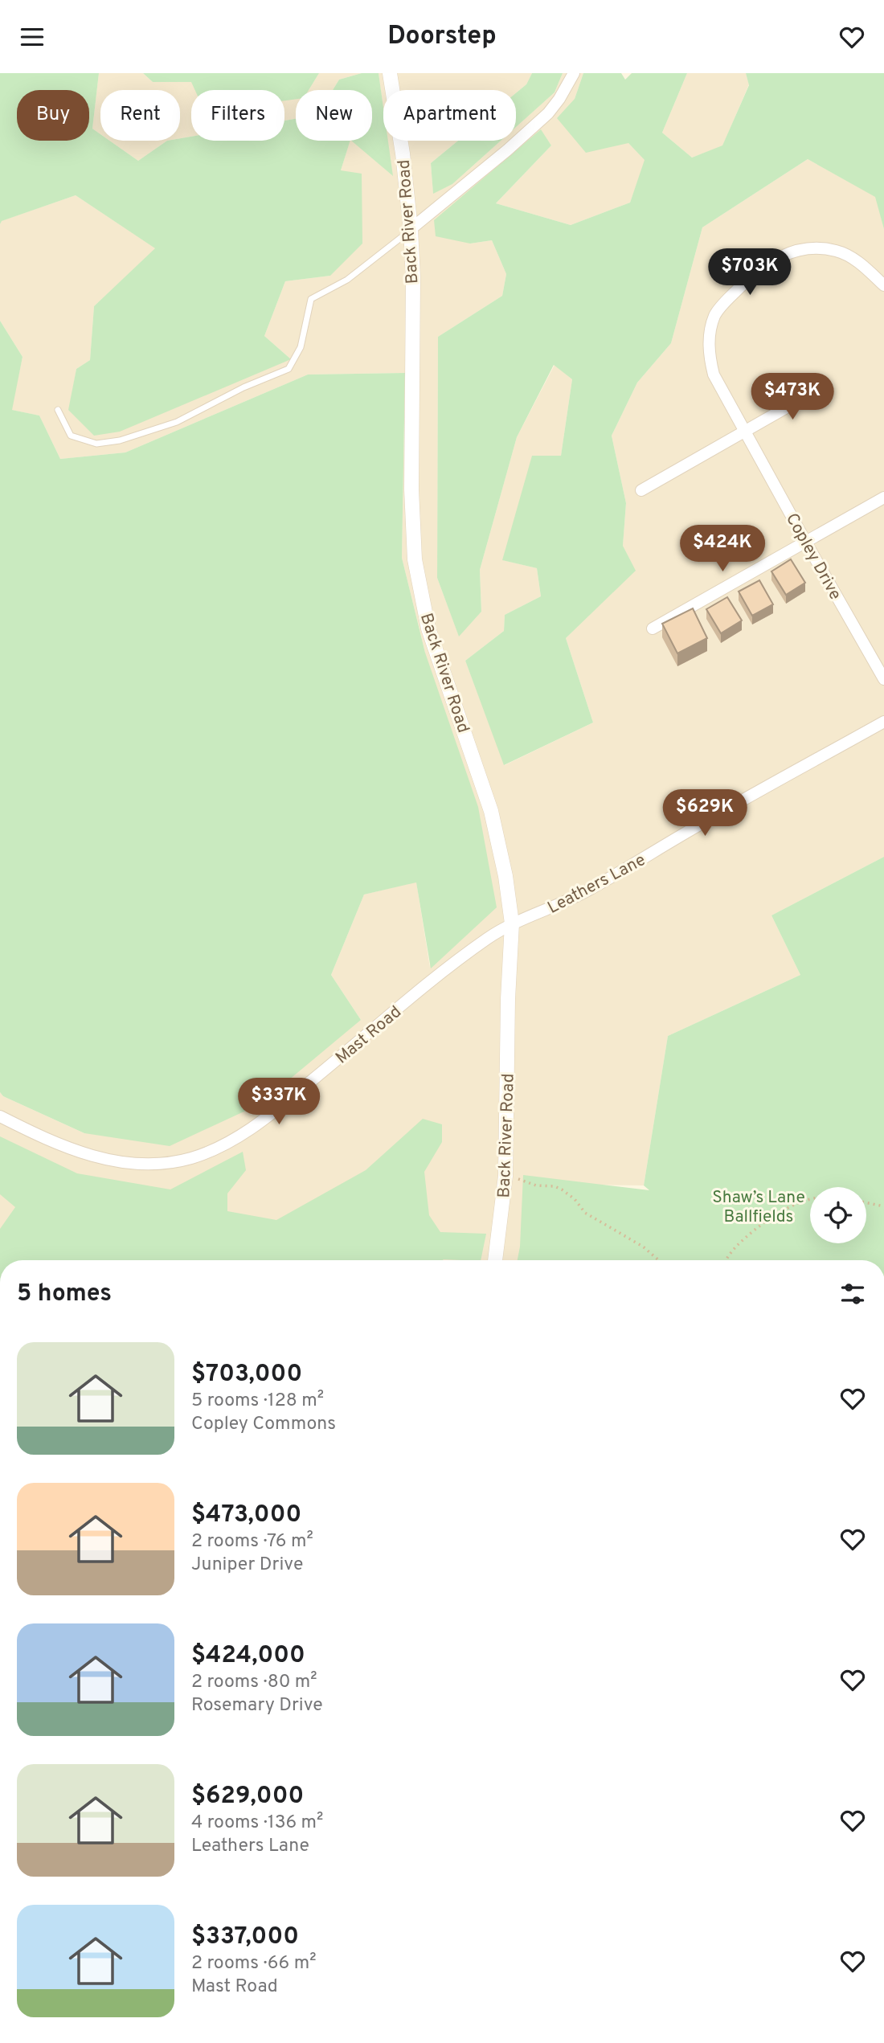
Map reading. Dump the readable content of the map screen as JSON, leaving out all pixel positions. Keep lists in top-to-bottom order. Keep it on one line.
{"streets":{"street":["Back River Road","Copley Drive","Leathers Lane","Mast Road"]},"crossings":[["Back River Road","Leathers Lane"],["Back River Road","Mast Road"],["Leathers Lane","Mast Road"]],"parks":["Shaw’s Lane Ballfields"],"page":{"header":"Doorstep","chip":["Buy","Rent","Filters","New","Apartment"],"price":["$703K","$473K","$424K","$629K","$337K"],"heading":"5 homes","list":[{"name":"$703,000","note":"5 rooms · 128 m² · Copley Commons"},{"name":"$473,000","note":"2 rooms · 76 m² · Juniper Drive"},{"name":"$424,000","note":"2 rooms · 80 m² · Rosemary Drive"},{"name":"$629,000","note":"4 rooms · 136 m² · Leathers Lane"},{"name":"$337,000","note":"2 rooms · 66 m² · Mast Road"}]}}
